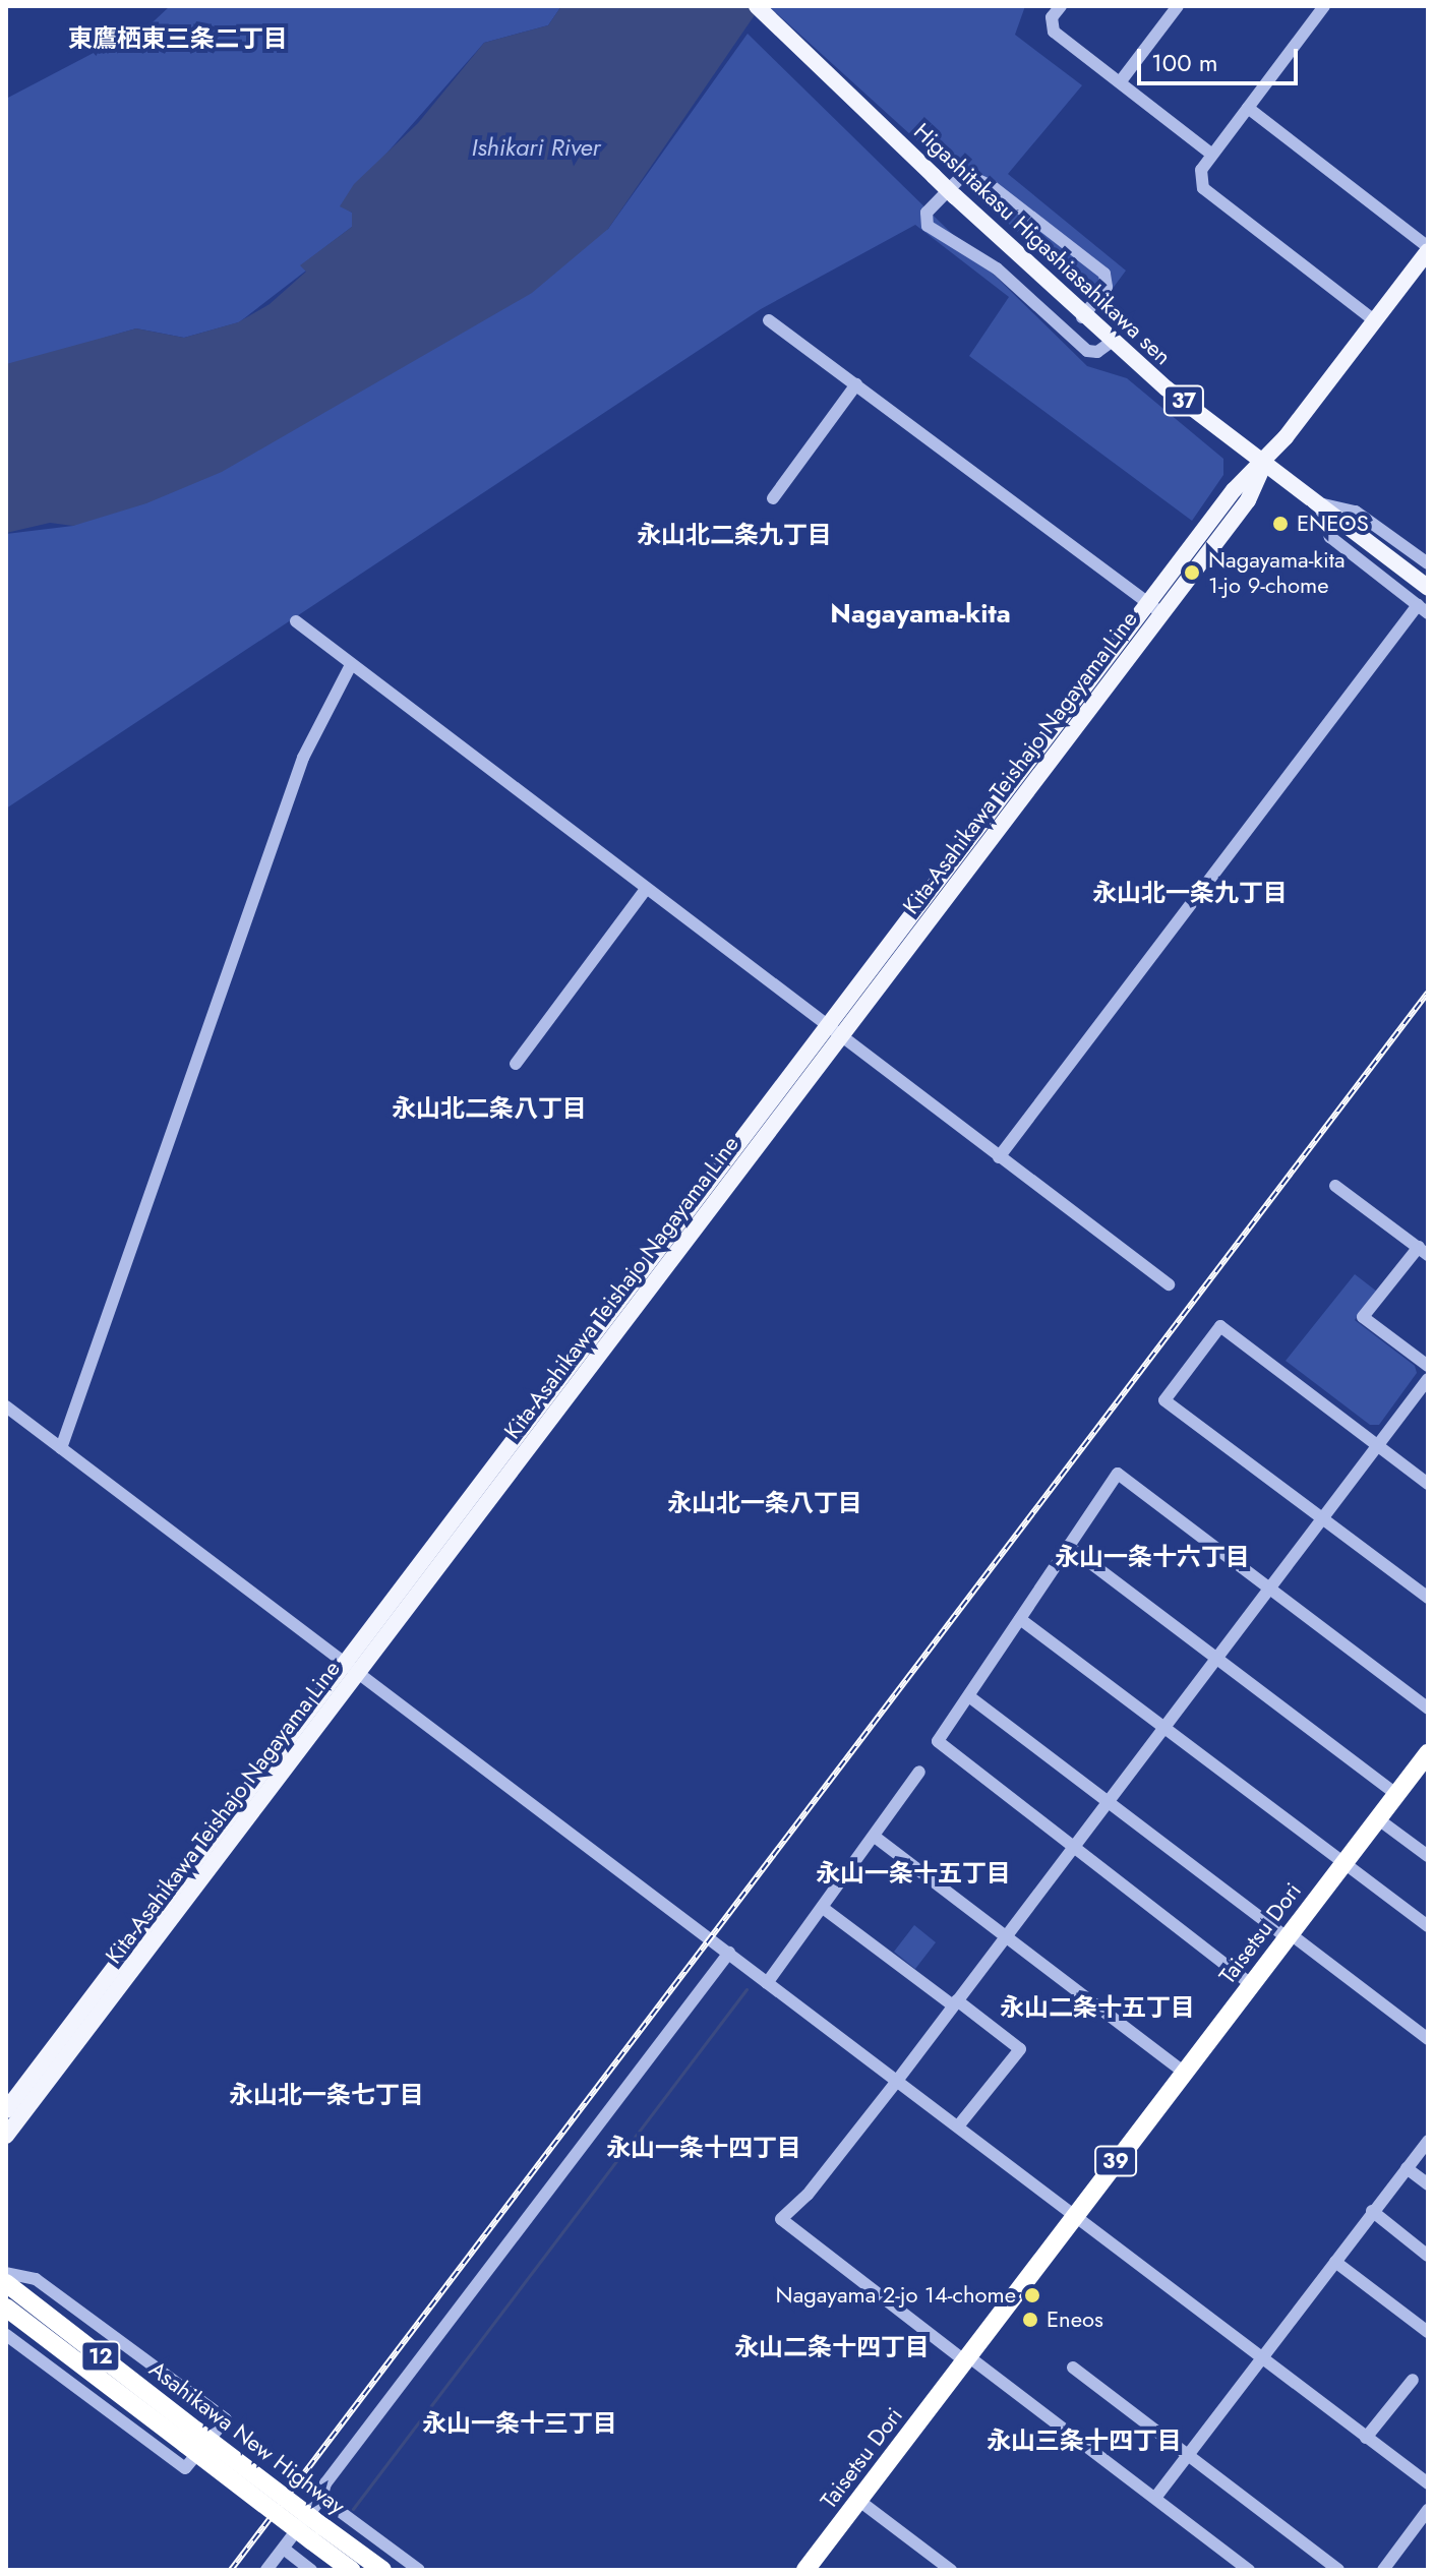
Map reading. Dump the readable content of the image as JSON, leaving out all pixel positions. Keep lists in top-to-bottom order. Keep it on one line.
{"streets":{"highway":["Taisetsu Dori","39","12","Asahikawa New Highway"],"main road":["Higashitakasu Higashiasahikawa sen","37","Kita-Asahikawa Teishajo Nagayama Line"]},"crossings":[["Higashitakasu Higashiasahikawa sen","Kita-Asahikawa Teishajo Nagayama Line"]],"districts":["東鷹栖東三条二丁目","永山北二条九丁目","Nagayama-kita","永山北一条九丁目","永山北二条八丁目","永山北一条八丁目","永山一条十六丁目","永山一条十五丁目","永山二条十五丁目","永山北一条七丁目","永山一条十四丁目","永山二条十四丁目","永山一条十三丁目","永山三条十四丁目"],"water":["Ishikari River"],"places":["ENEOS","Nagayama-kita 1-jo 9-chome","Nagayama 2-jo 14-chome","Eneos"],"scale_bar":"100 m"}
